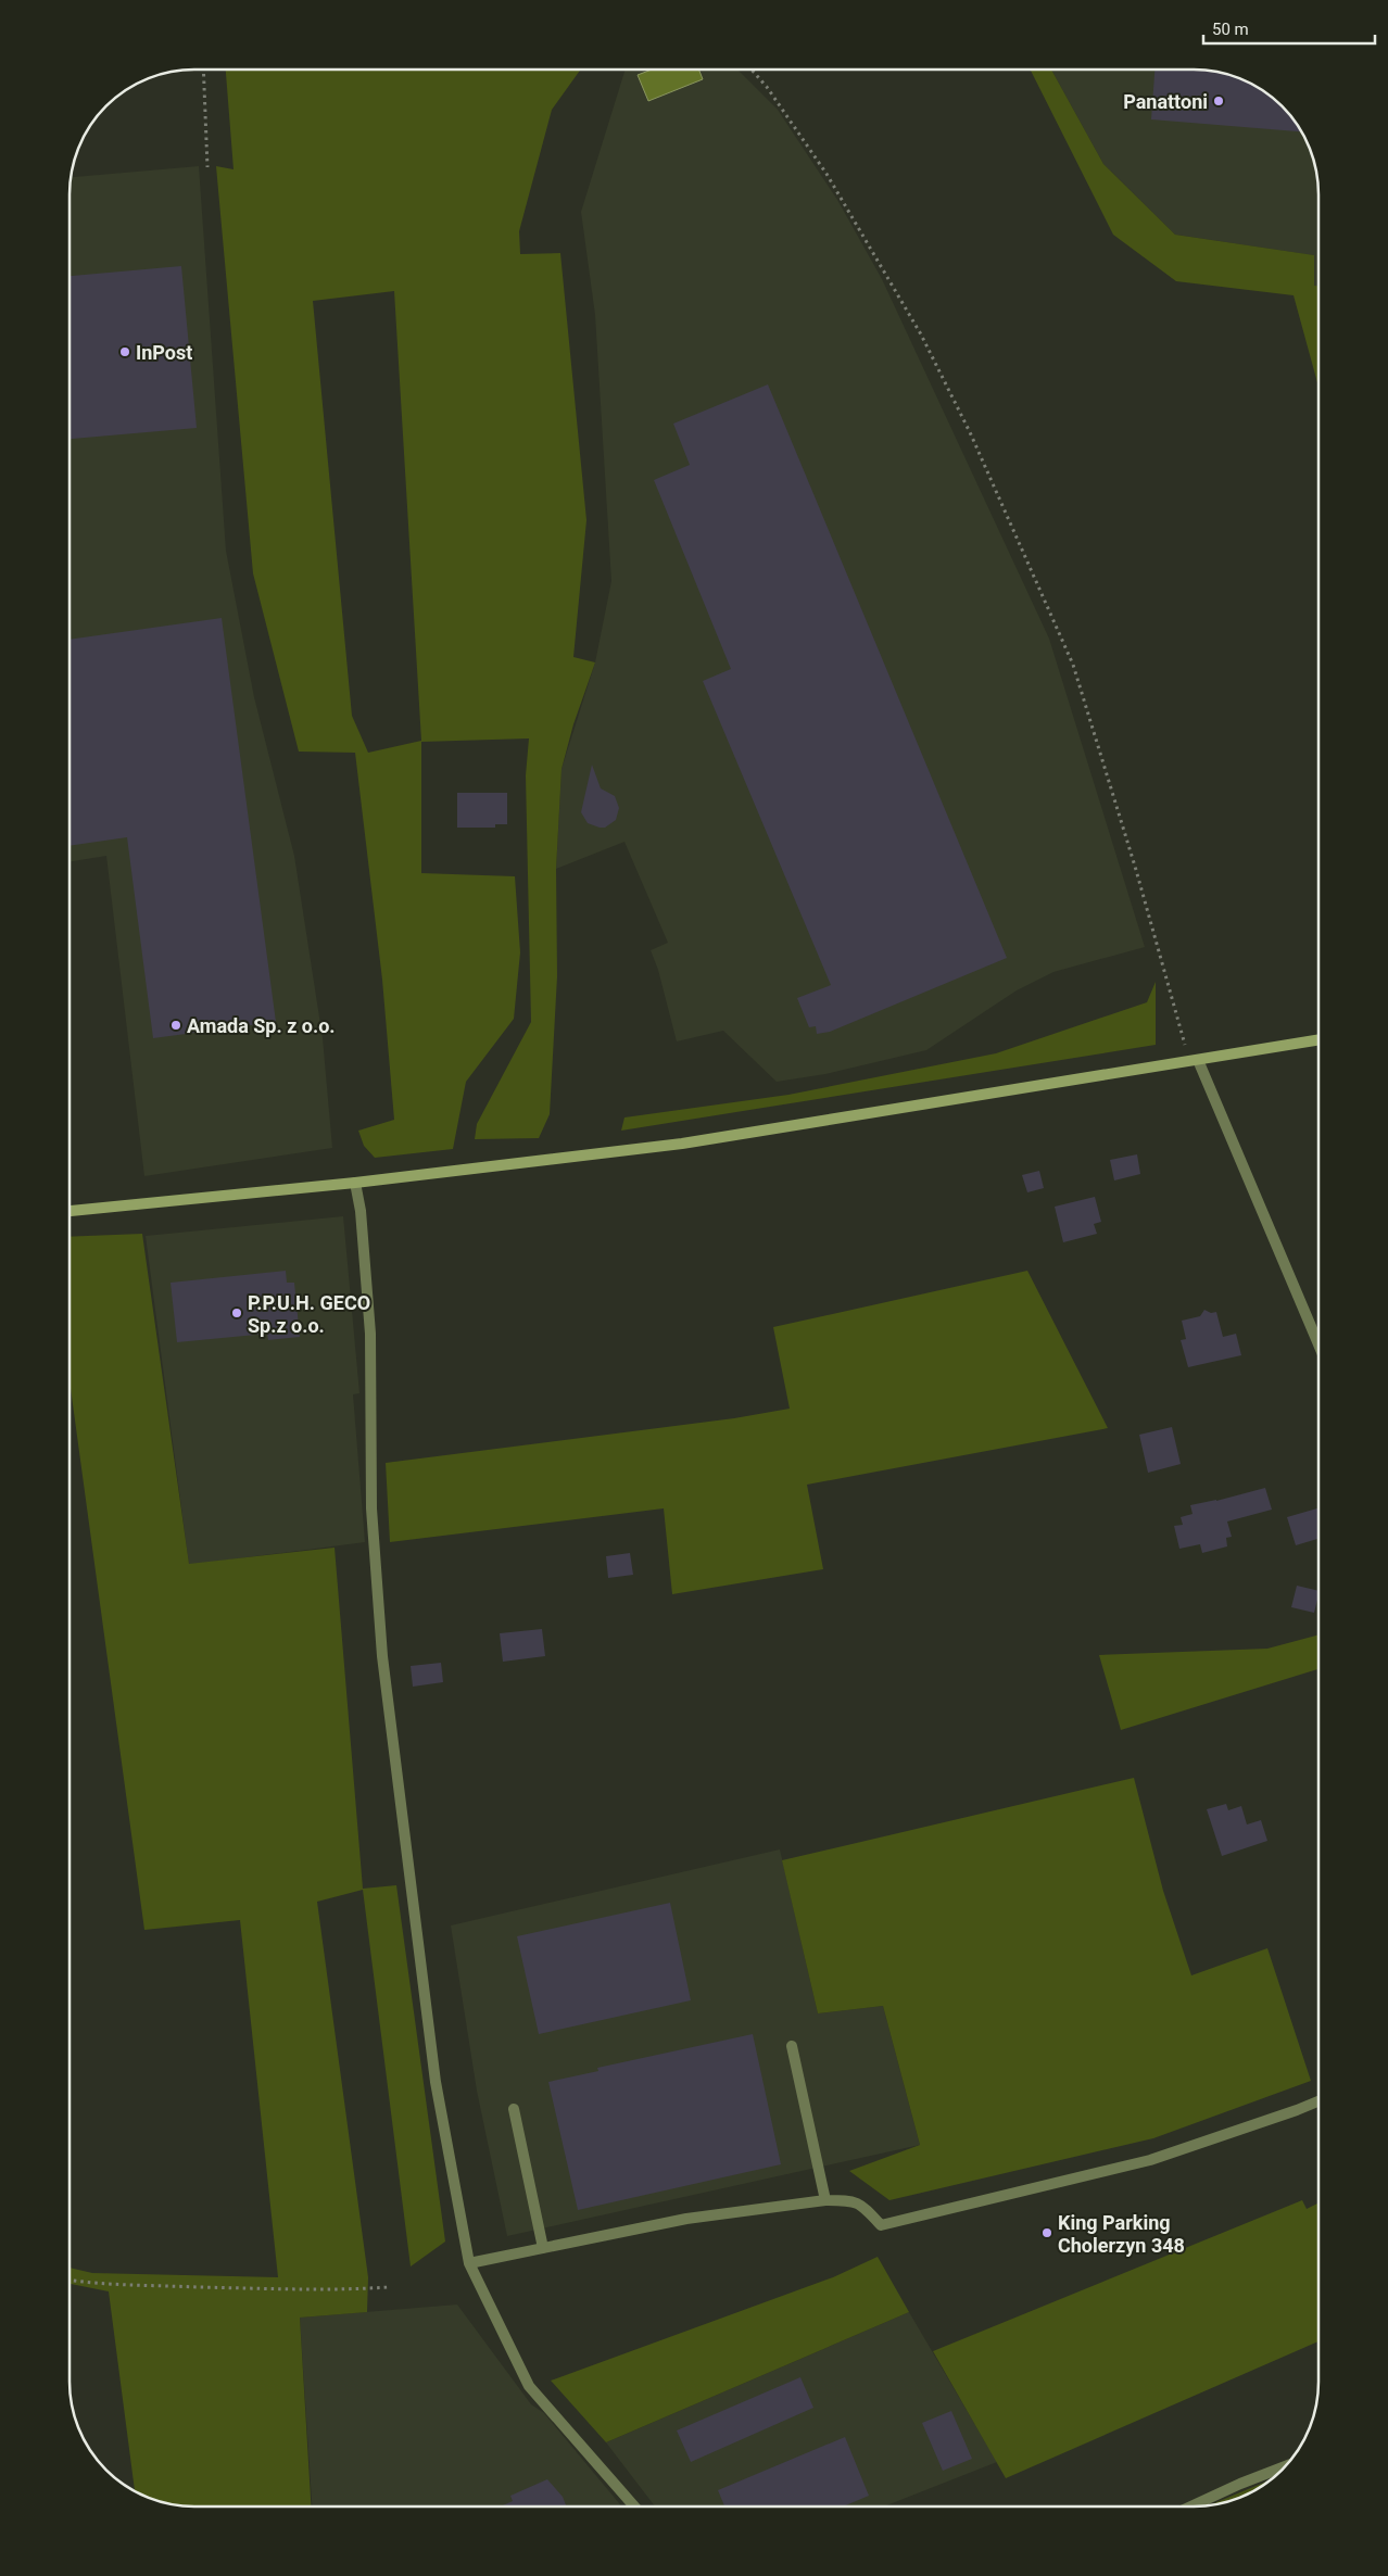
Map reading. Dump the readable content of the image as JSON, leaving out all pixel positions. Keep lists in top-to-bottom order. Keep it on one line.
{"places":["Panattoni","InPost","Amada Sp. z o.o.","P.P.U.H. GECO Sp.z o.o.","King Parking Cholerzyn 348"],"scale_bar":"50 m"}
